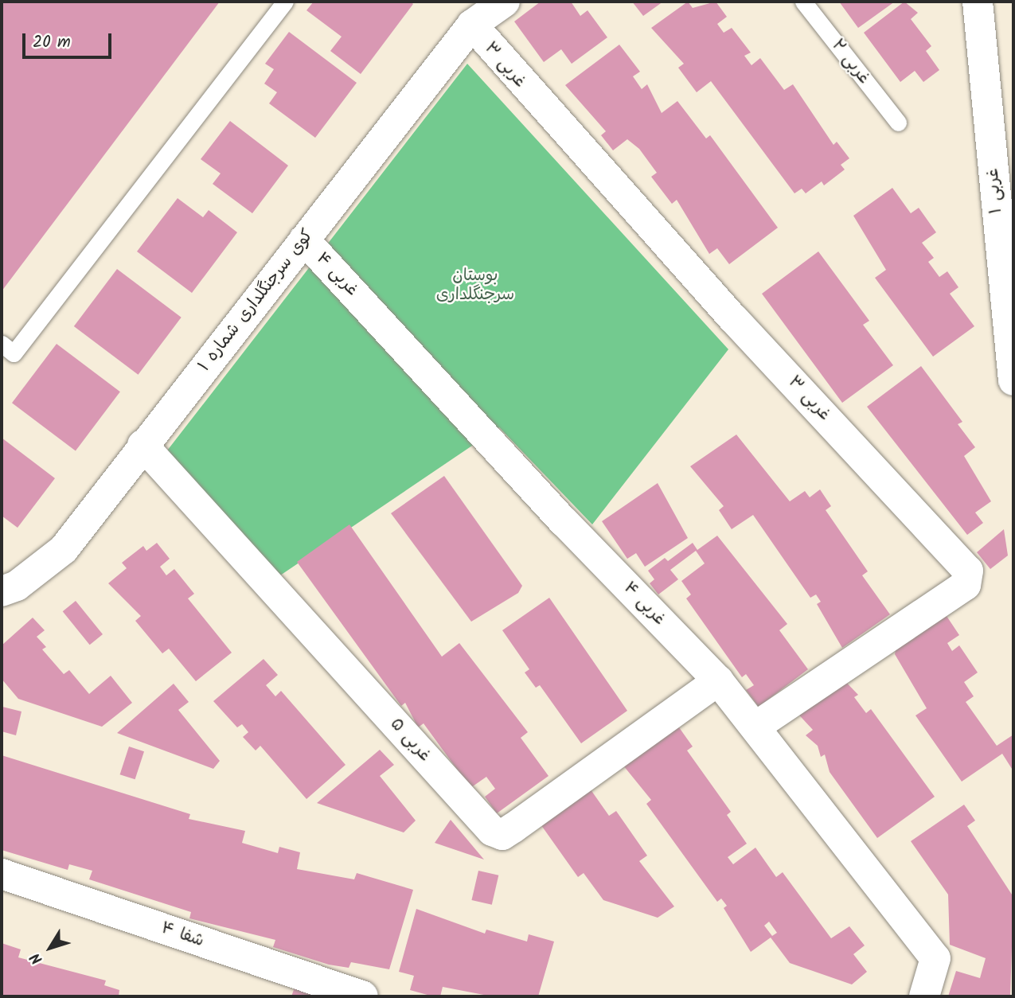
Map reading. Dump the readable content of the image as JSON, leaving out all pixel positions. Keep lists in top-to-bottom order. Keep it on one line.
{"streets":{"street":["غربی ۳","غربی ۱","غربی ۴","کوی سرجنگلداری شماره ۱","غربی ۵","شفا ۴"],"lane":["غربی ۲"]},"crossings":[["غربی ۳","غربی ۴"],["غربی ۳","کوی سرجنگلداری شماره ۱"],["غربی ۴","کوی سرجنگلداری شماره ۱"],["غربی ۴","غربی ۵"],["کوی سرجنگلداری شماره ۱","غربی ۵"]],"parks":["بوستان سرجنگلداری"],"scale_bar":"20 m","north":"bottom left"}
